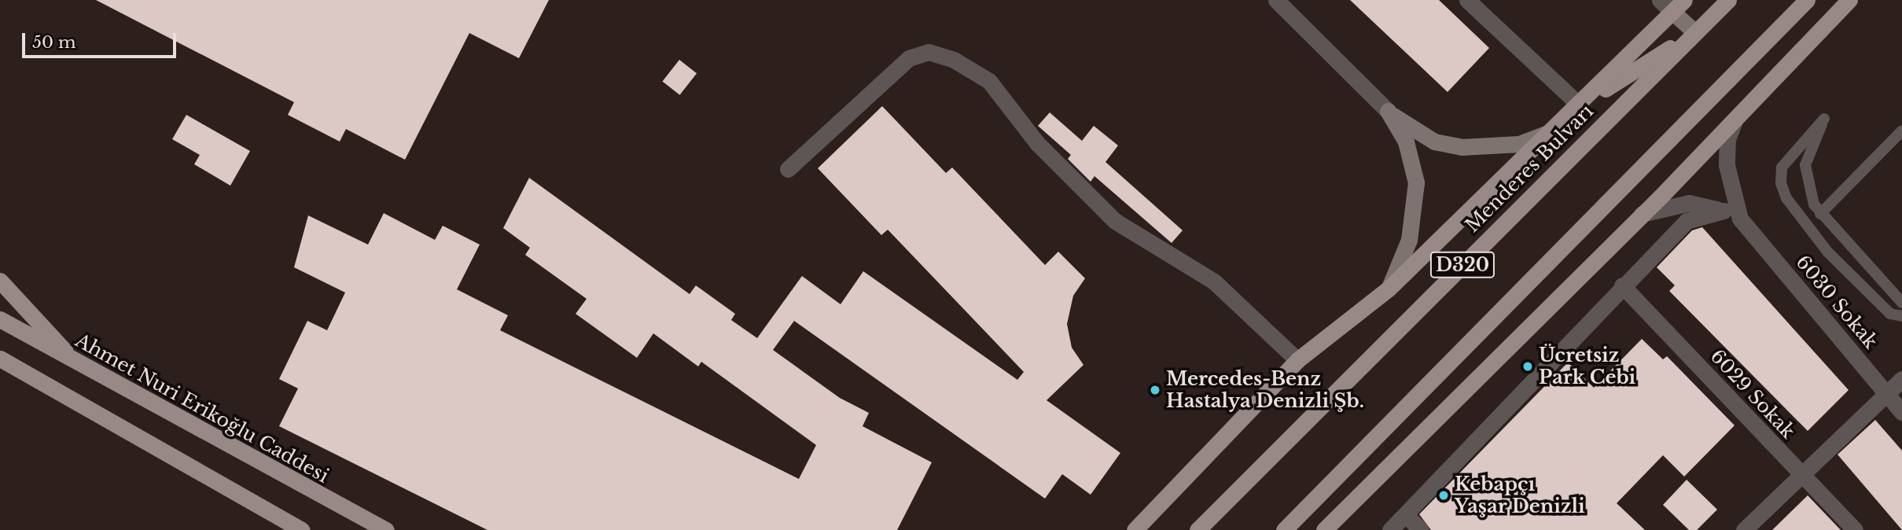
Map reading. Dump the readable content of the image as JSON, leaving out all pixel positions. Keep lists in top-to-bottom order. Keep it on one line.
{"streets":{"main road":["Menderes Bulvarı","D320","Ahmet Nuri Erikoğlu Caddesi"],"street":["6030 Sokak","6029 Sokak"]},"places":["Ücretsiz Park Cebi","Mercedes-Benz Hastalya Denizli Şb.","Kebapçı Yaşar Denizli"],"scale_bar":"50 m"}
